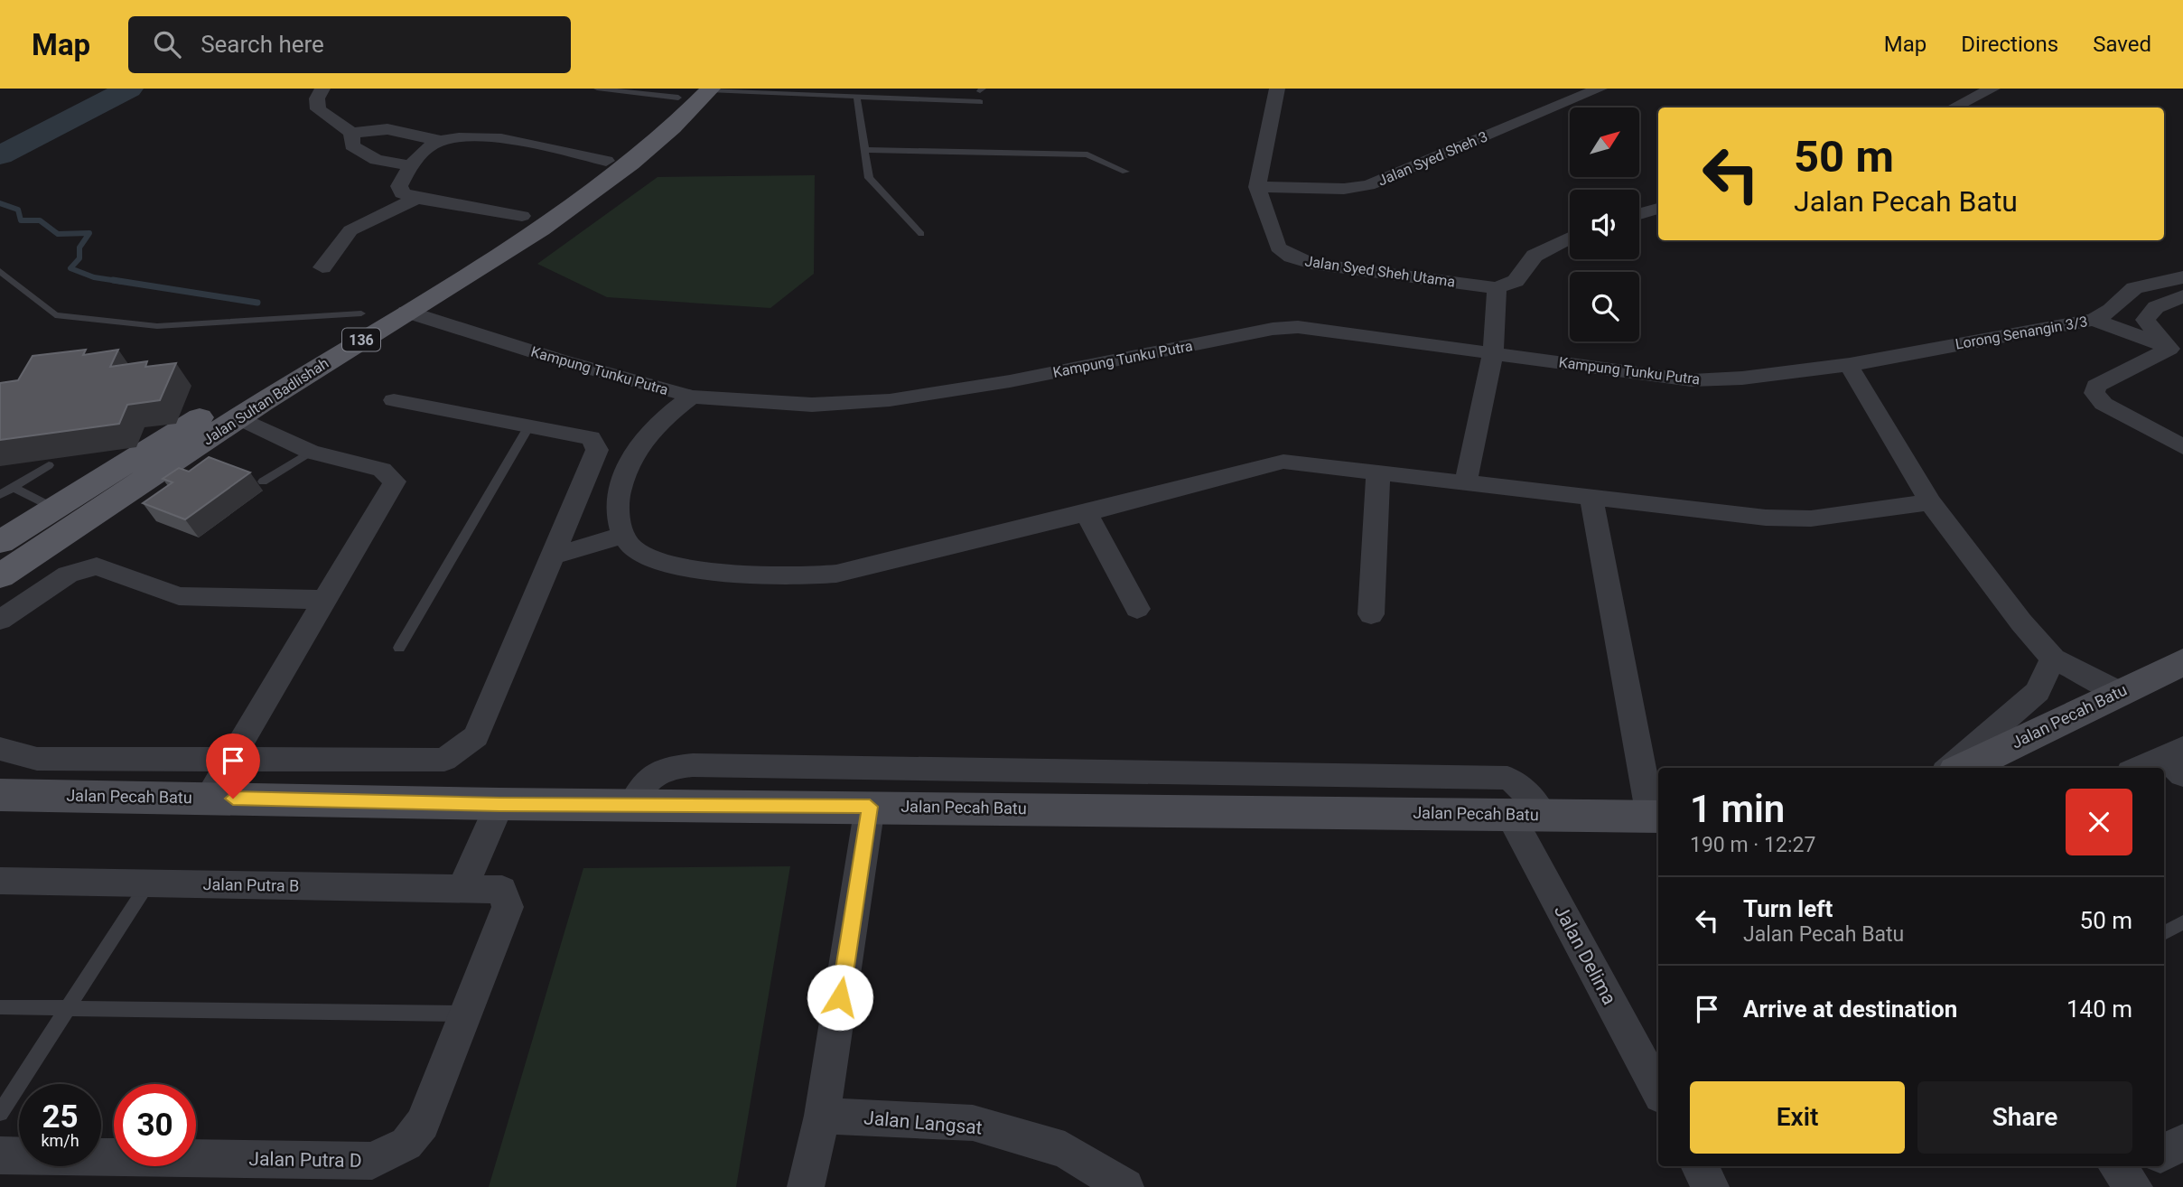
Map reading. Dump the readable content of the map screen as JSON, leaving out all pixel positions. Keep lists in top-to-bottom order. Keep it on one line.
{"streets":{"main road":["136","Jalan Sultan Badlishah"],"street":["Jalan Syed Sheh 3","Jalan Syed Sheh Utama","Lorong Senangin 3/3","Kampung Tunku Putra","Jalan Pecah Batu","Jalan Putra B","Jalan Delima","Jalan Langsat","Jalan Putra D"]},"crossings":[["Jalan Syed Sheh 3","Jalan Syed Sheh Utama"],["Lorong Senangin 3/3","Kampung Tunku Putra"],["Kampung Tunku Putra","Jalan Sultan Badlishah"],["Jalan Pecah Batu","Jalan Delima"],["Jalan Putra B","Jalan Putra D"]],"north":"top right","page":{"header":"Map","search":"Search here","nav":["Map","Directions","Saved"],"turn":["50 m","Jalan Pecah Batu"],"heading":["1 min","190 m · 12:27"],"list":[{"name":"Turn left","note":"Jalan Pecah Batu","value":"50 m"},{"name":"Arrive at destination","value":"140 m"}],"buttons":["Exit","Share"],"speed":"25 km/h","limit":"30"}}
